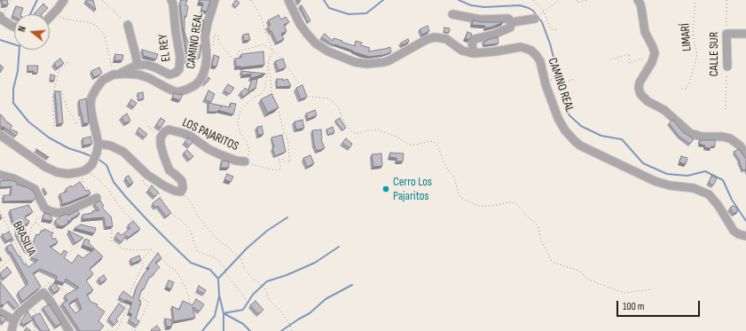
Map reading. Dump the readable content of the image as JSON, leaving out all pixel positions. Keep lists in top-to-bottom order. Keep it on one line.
{"streets":{"street":["CAMINO REAL","EL REY","CALLE SUR","LOS PAJARITOS"],"path":["LIMARÍ","BRASILIA"]},"places":["Cerro Los Pajaritos"],"scale_bar":"100 m","north":"left"}
